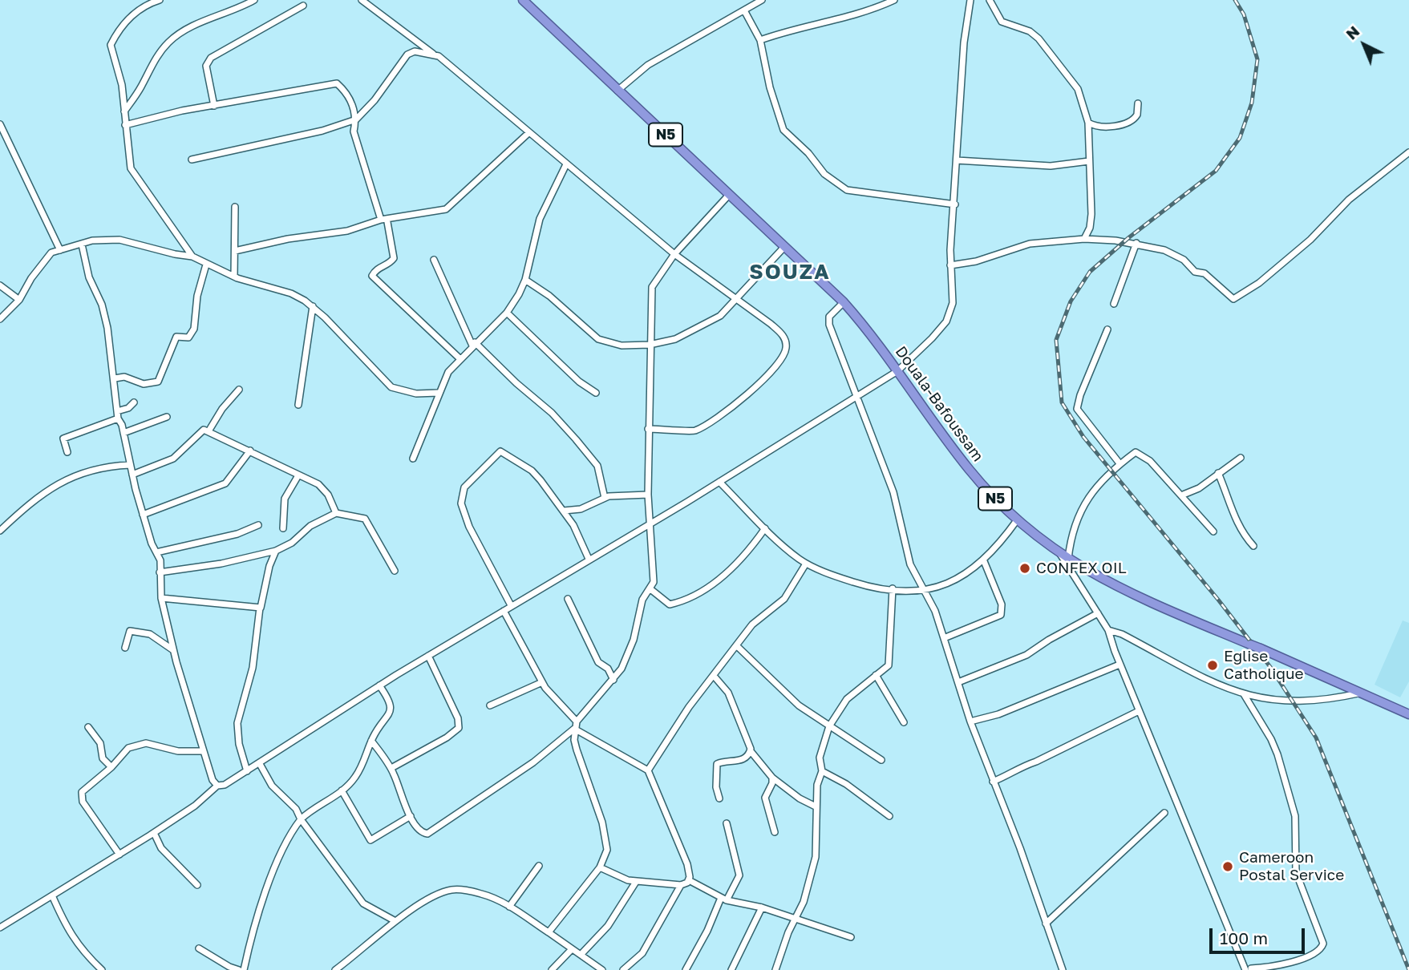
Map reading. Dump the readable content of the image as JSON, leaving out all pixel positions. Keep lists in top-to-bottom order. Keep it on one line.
{"streets":{"highway":["N5","Douala-Bafoussam"]},"districts":["SOUZA"],"places":["CONFEX OIL","Eglise Catholique","Cameroon Postal Service"],"scale_bar":"100 m","north":"top left"}
